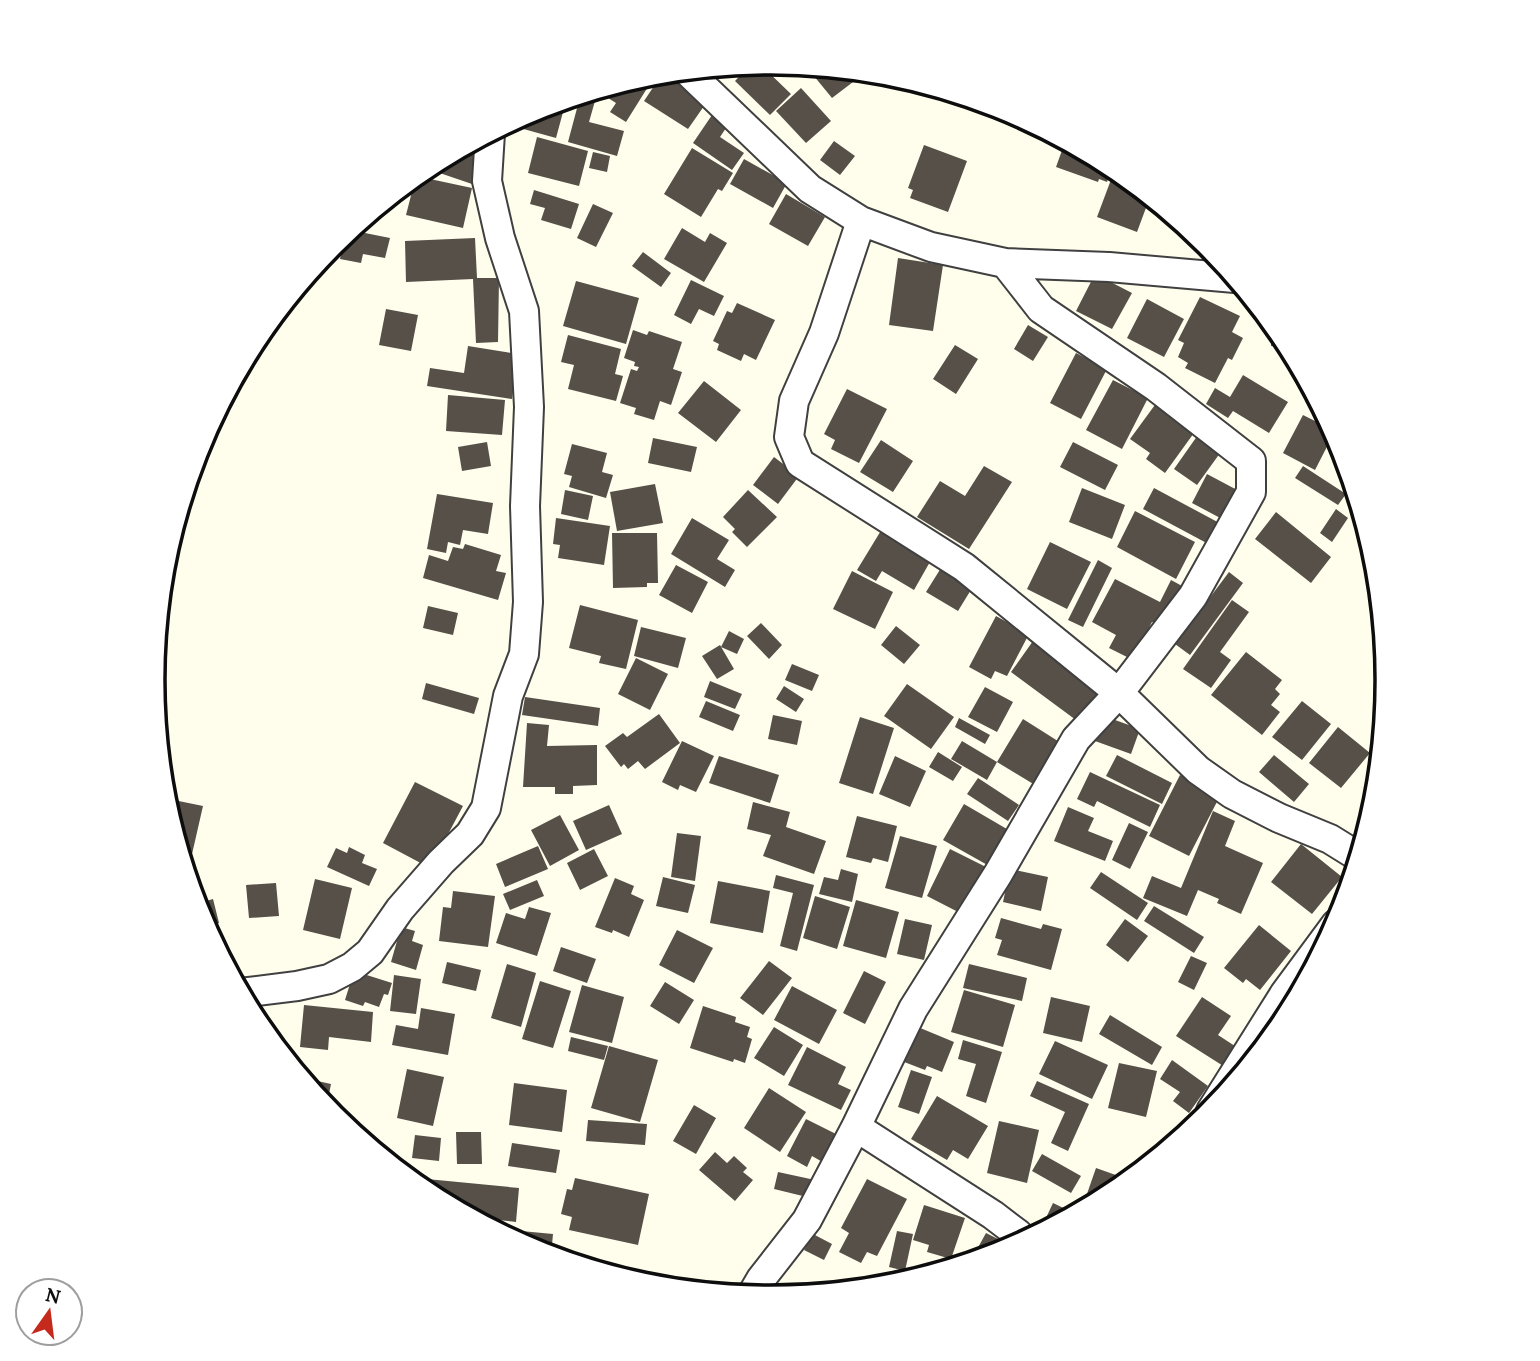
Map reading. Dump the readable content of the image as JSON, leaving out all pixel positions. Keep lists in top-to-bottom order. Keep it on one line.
{"north":"top"}
